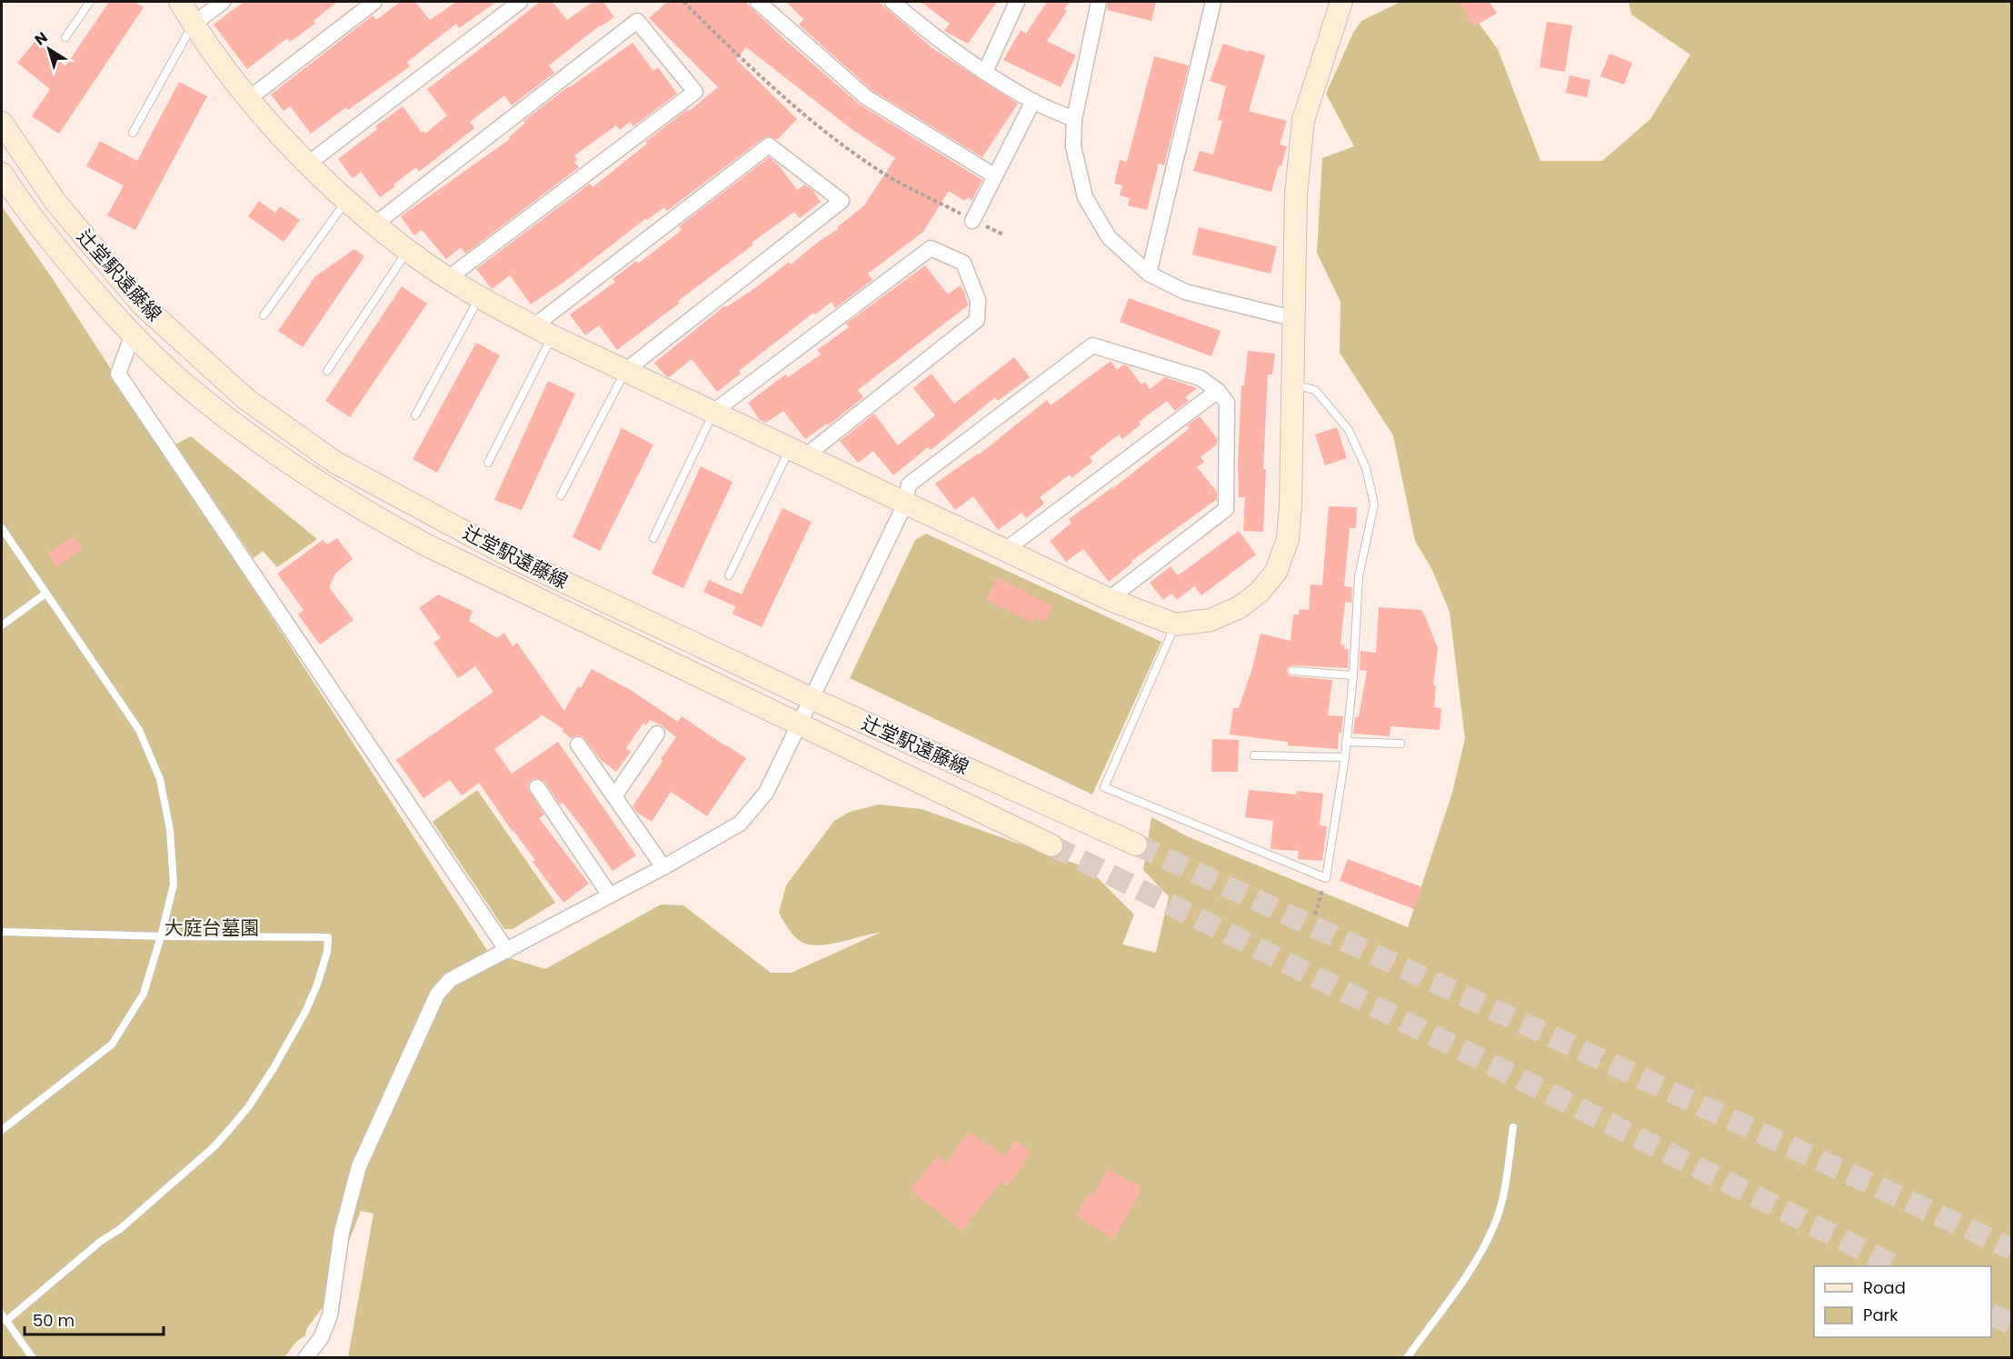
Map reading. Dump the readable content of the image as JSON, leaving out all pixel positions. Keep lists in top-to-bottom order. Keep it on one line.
{"streets":{"street":["辻堂駅遠藤線"]},"parks":["大庭台墓園"],"legend":["Road","Park"],"scale_bar":"50 m","north":"top left"}
